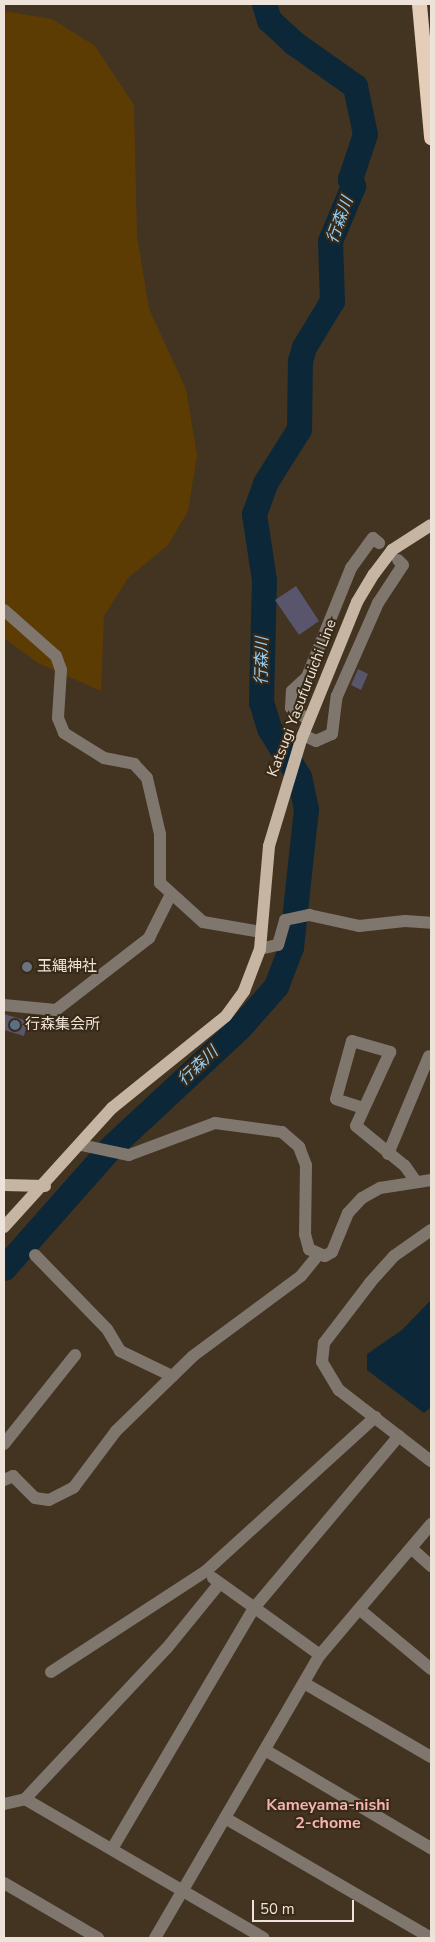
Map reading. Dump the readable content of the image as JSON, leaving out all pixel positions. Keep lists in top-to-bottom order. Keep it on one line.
{"streets":{"main road":["Katsugi Yasufuruichi Line"]},"districts":["Kameyama-nishi 2-chome"],"water":["行森川"],"places":["玉縄神社","行森集会所"],"scale_bar":"50 m"}
